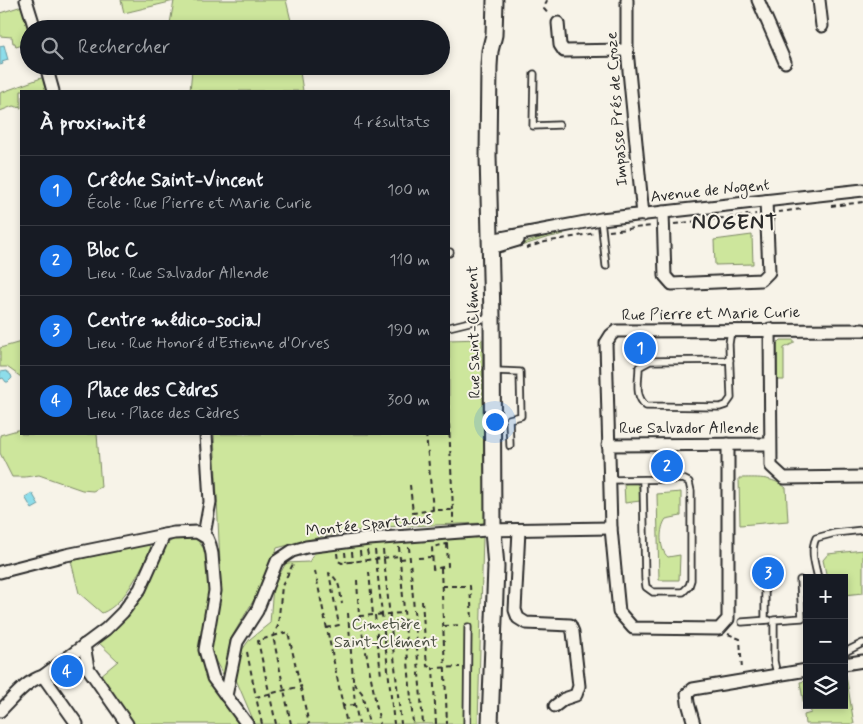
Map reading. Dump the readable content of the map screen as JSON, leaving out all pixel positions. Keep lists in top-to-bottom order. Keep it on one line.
{"streets":{"main road":["Rue Saint-Clément"],"street":["Impasse Prés de Croze","Avenue de Nogent","Rue Pierre et Marie Curie","Rue Salvador Allende","Montée Spartacus"]},"crossings":[["Impasse Prés de Croze","Avenue de Nogent"],["Avenue de Nogent","Rue Saint-Clément"],["Rue Pierre et Marie Curie","Rue Salvador Allende"],["Rue Saint-Clément","Montée Spartacus"]],"districts":["NOGENT"],"parks":["Cimetière Saint-Clément"],"page":{"search":"Rechercher","heading":["À proximité","4 résultats"],"list":[{"mark":"1","name":"Crêche Saint-Vincent","note":"École · Rue Pierre et Marie Curie","value":"100 m"},{"mark":"2","name":"Bloc C","note":"Lieu · Rue Salvador Allende","value":"110 m"},{"mark":"3","name":"Centre médico-social","note":"Lieu · Rue Honoré d'Estienne d'Orves","value":"190 m"},{"mark":"4","name":"Place des Cèdres","note":"Lieu · Place des Cèdres","value":"300 m"}],"pins":["1","2","3","4"],"map_buttons":["+","−"]}}
